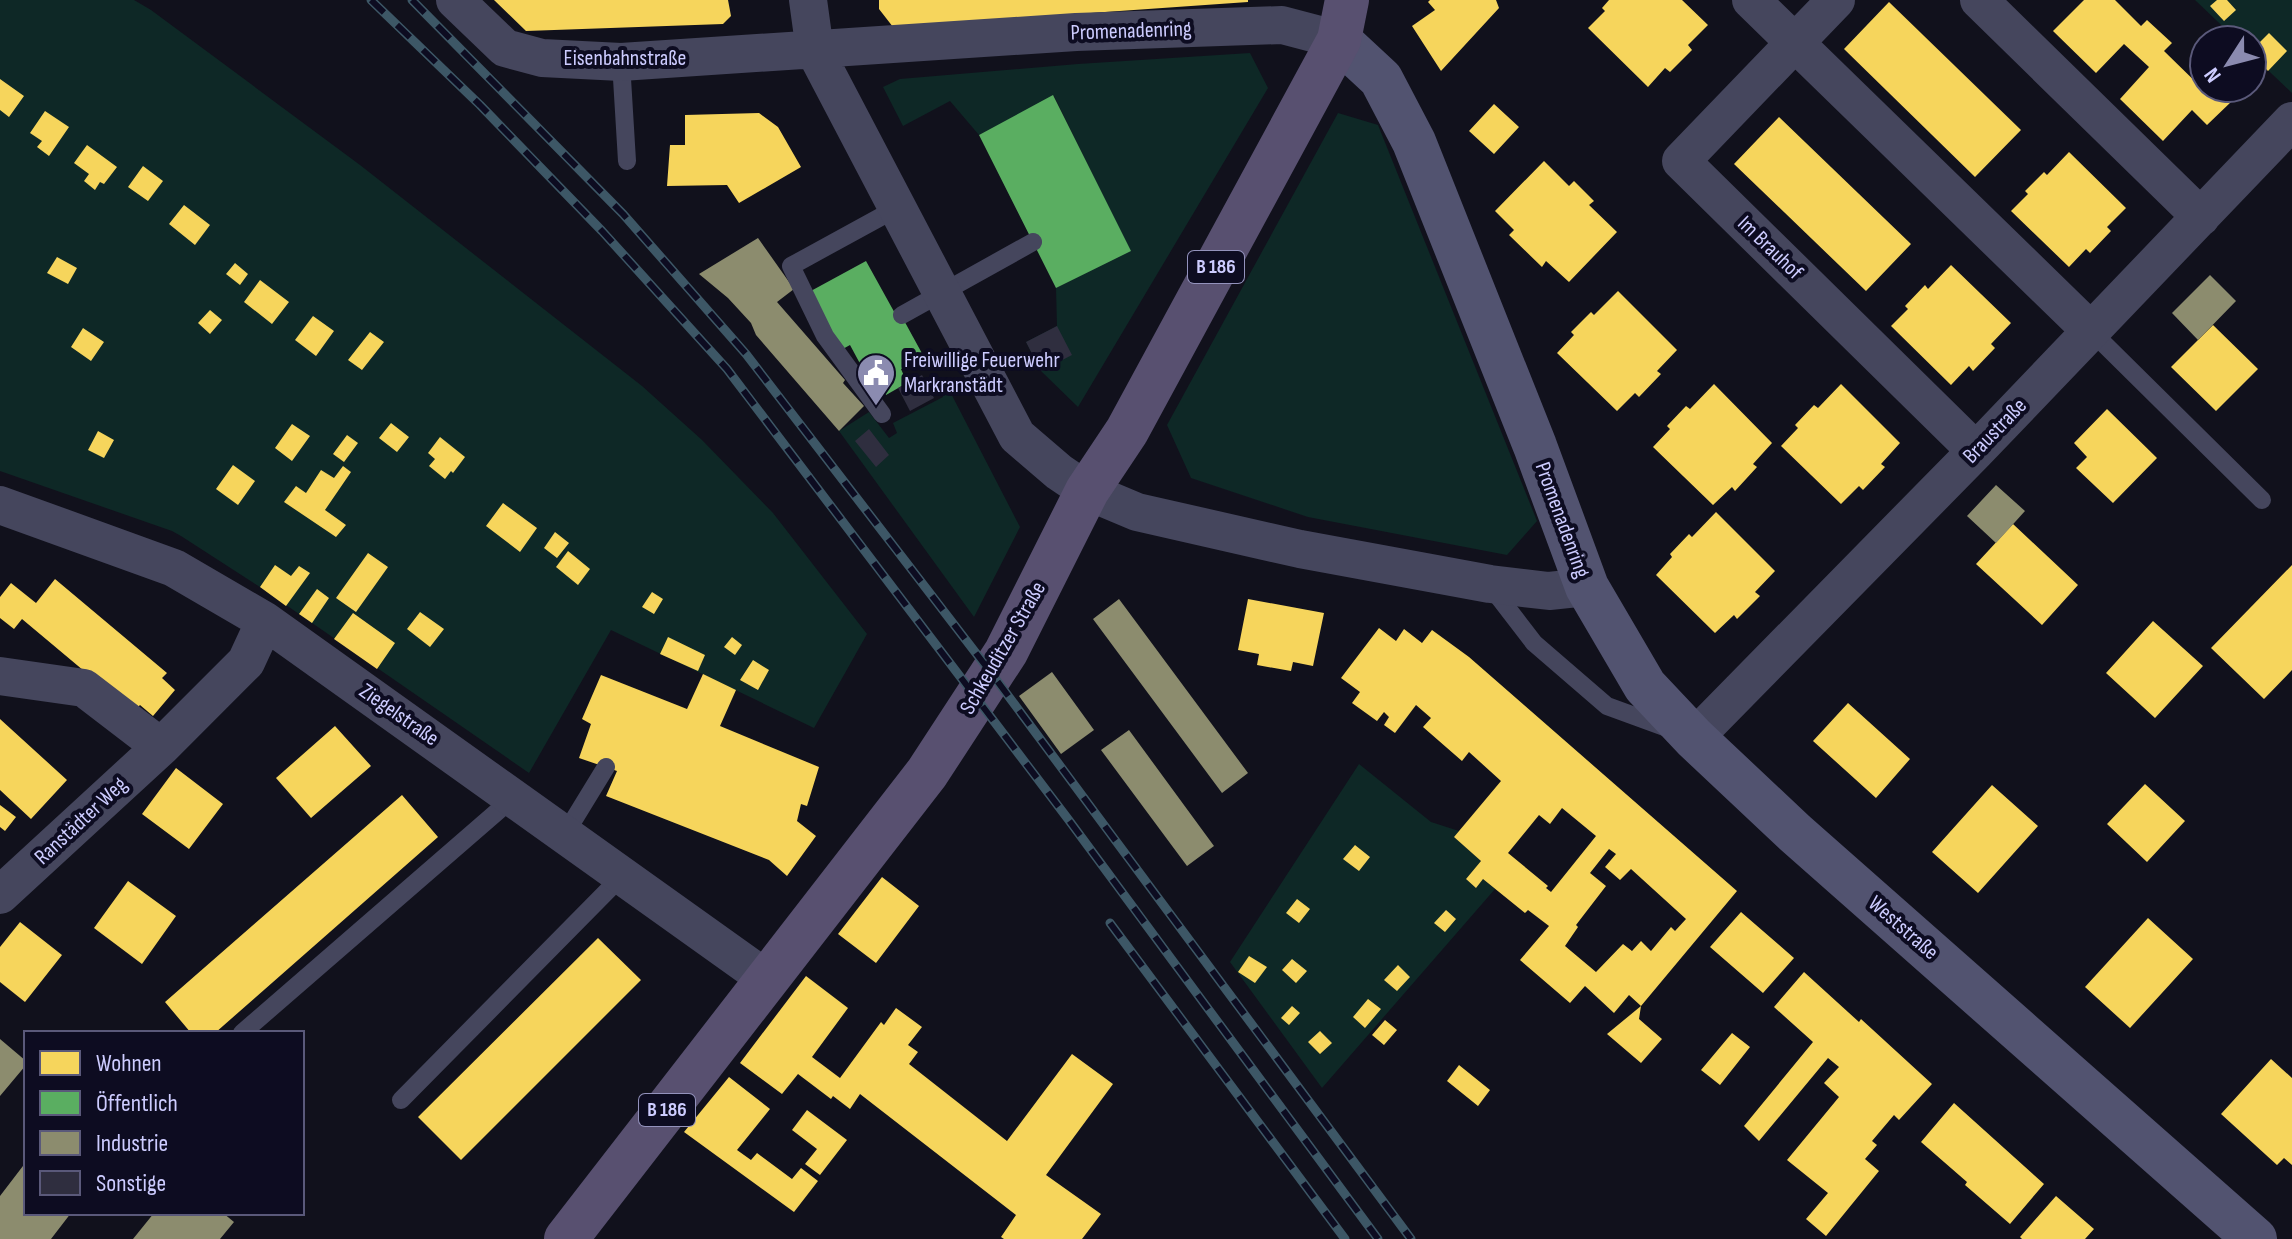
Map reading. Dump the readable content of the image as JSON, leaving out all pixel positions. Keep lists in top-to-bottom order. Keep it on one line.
{"streets":{"main road":["Promenadenring","B 186","Schkeuditzer Straße","Weststraße"],"street":["Eisenbahnstraße","Im Brauhof","Braustraße","Ziegelstraße","Ranstädter Weg"]},"crossings":[["Promenadenring","Eisenbahnstraße"],["Promenadenring","Schkeuditzer Straße"],["Promenadenring","Weststraße"],["Im Brauhof","Braustraße"],["Braustraße","Weststraße"],["Schkeuditzer Straße","Ziegelstraße"],["Ziegelstraße","Ranstädter Weg"]],"places":{"public building":["Freiwillige Feuerwehr Markranstädt"]},"legend":["Wohnen","Öffentlich","Industrie","Sonstige"],"north":"bottom left"}
